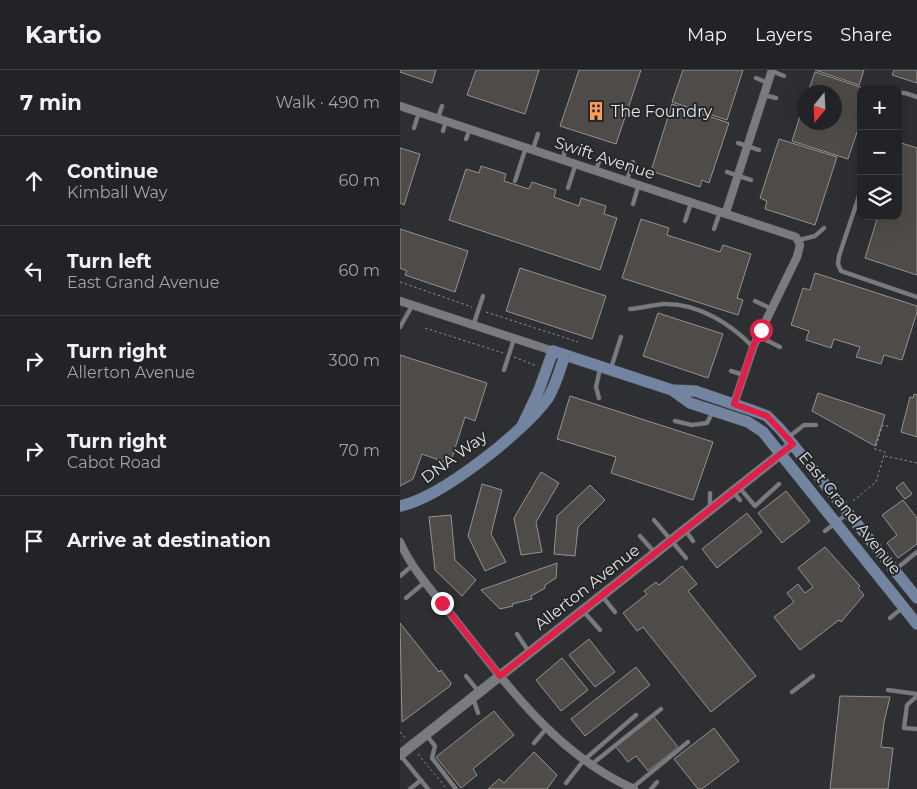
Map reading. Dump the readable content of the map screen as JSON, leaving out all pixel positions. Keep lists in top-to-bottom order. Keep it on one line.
{"streets":{"main road":["DNA Way","East Grand Avenue"],"street":["Swift Avenue","Allerton Avenue"]},"crossings":[["DNA Way","East Grand Avenue"],["East Grand Avenue","Allerton Avenue"]],"places":{"building":["The Foundry"]},"north":"bottom","page":{"header":"Kartio","nav":["Map","Layers","Share"],"heading":["7 min","Walk · 490 m"],"map_buttons":["+","−"],"list":[["Continue","Kimball Way","60 m"],["Turn left","East Grand Avenue","60 m"],["Turn right","Allerton Avenue","300 m"],["Turn right","Cabot Road","70 m"],"Arrive at destination"]}}
